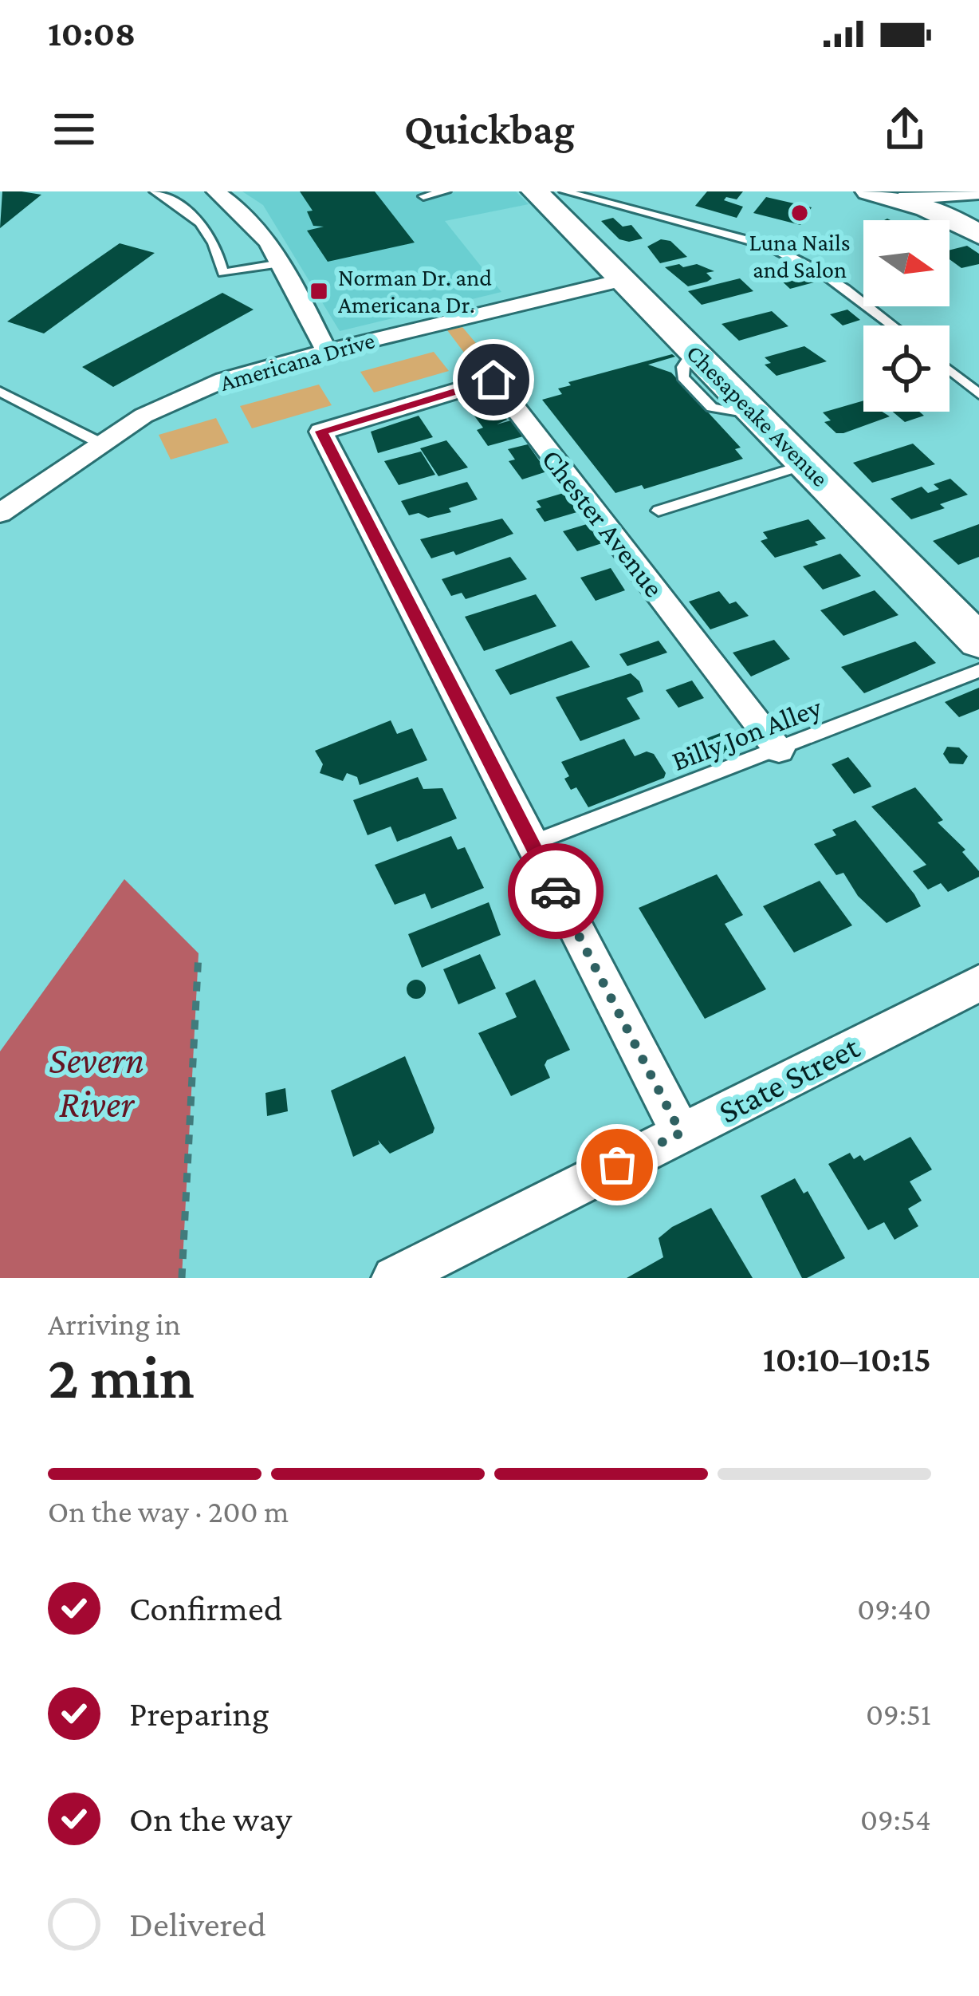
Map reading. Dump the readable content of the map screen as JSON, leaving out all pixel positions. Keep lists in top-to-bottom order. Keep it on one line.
{"streets":{"main road":["Chesapeake Avenue"],"street":["Americana Drive","Chester Avenue","State Street"],"lane":["Billy Jon Alley"]},"crossings":[["Americana Drive","Chesapeake Avenue"],["Chester Avenue","Billy Jon Alley"],["Chester Avenue","State Street"]],"water":["Severn River"],"places":{"other":["Luna Nails and Salon"],"transit":["Norman Dr. and Americana Dr."]},"north":"right","page":{"status":"10:08","header":"Quickbag","heading":["2 min","Arriving in","10:10–10:15"],"bar":"On the way · 200 m","list":[["Confirmed","09:40"],["Preparing","09:51"],["On the way","09:54"],"Delivered"]}}
